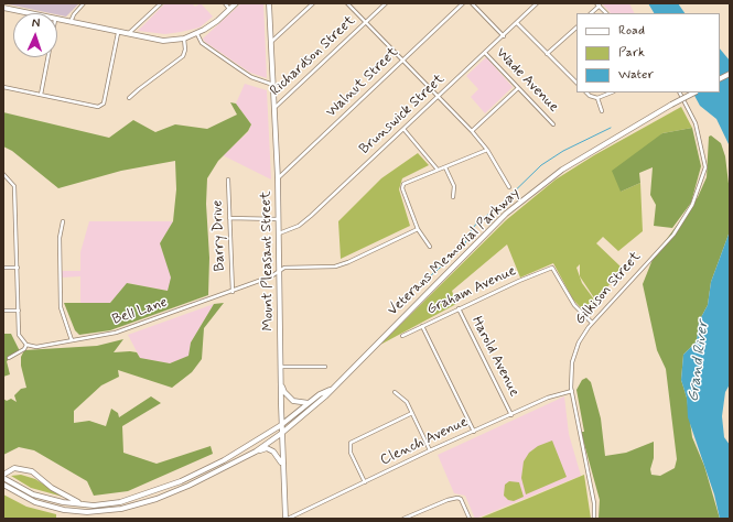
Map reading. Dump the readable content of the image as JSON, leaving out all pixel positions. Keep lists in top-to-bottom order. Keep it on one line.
{"streets":{"main road":["Veterans Memorial Parkway","Mount Pleasant Street"],"street":["Richardson Street","Wade Avenue","Walnut Street","Brunswick Street","Barry Drive","Gilkison Street","Graham Avenue","Bell Lane","Harold Avenue","Clench Avenue"]},"crossings":[["Richardson Street","Mount Pleasant Street"],["Wade Avenue","Brunswick Street"],["Walnut Street","Mount Pleasant Street"],["Brunswick Street","Mount Pleasant Street"],["Barry Drive","Bell Lane"],["Veterans Memorial Parkway","Mount Pleasant Street"],["Mount Pleasant Street","Bell Lane"],["Mount Pleasant Street","Clench Avenue"],["Gilkison Street","Graham Avenue"],["Gilkison Street","Clench Avenue"],["Graham Avenue","Harold Avenue"],["Harold Avenue","Clench Avenue"]],"water":["Grand River"],"legend":["Road","Park","Water"],"north":"top"}
